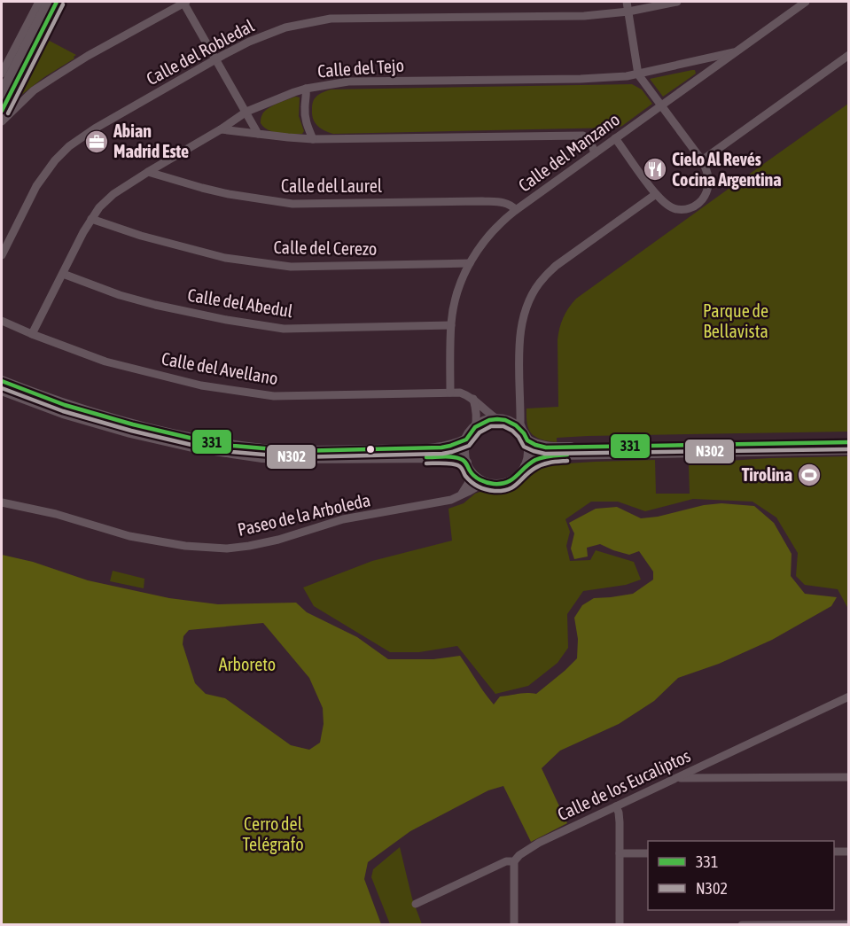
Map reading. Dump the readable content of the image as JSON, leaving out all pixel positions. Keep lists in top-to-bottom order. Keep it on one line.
{"streets":{"street":["Calle del Robledal","Calle del Tejo","Calle del Manzano","Calle del Laurel","Calle del Cerezo","Calle del Abedul","Calle del Avellano","Paseo de la Arboleda","Calle de los Eucaliptos"]},"crossings":[["Calle del Tejo","Calle del Manzano"],["Calle del Tejo","Calle del Laurel"],["Calle del Tejo","Calle del Cerezo"],["Calle del Tejo","Calle del Abedul"],["Calle del Tejo","Calle del Avellano"],["Calle del Manzano","Calle del Laurel"],["Calle del Manzano","Calle del Cerezo"],["Calle del Manzano","Calle del Abedul"],["Calle del Manzano","Calle del Avellano"],["Calle del Avellano","Paseo de la Arboleda"]],"parks":["Parque de Bellavista","Arboreto","Cerro del Telégrafo"],"places":{"office":["Abian Madrid Este"],"restaurant":["Cielo Al Revés Cocina Argentina"],"sports":["Tirolina"]},"lines":["transit line 331","transit line N302"],"legend":["331","N302"]}
